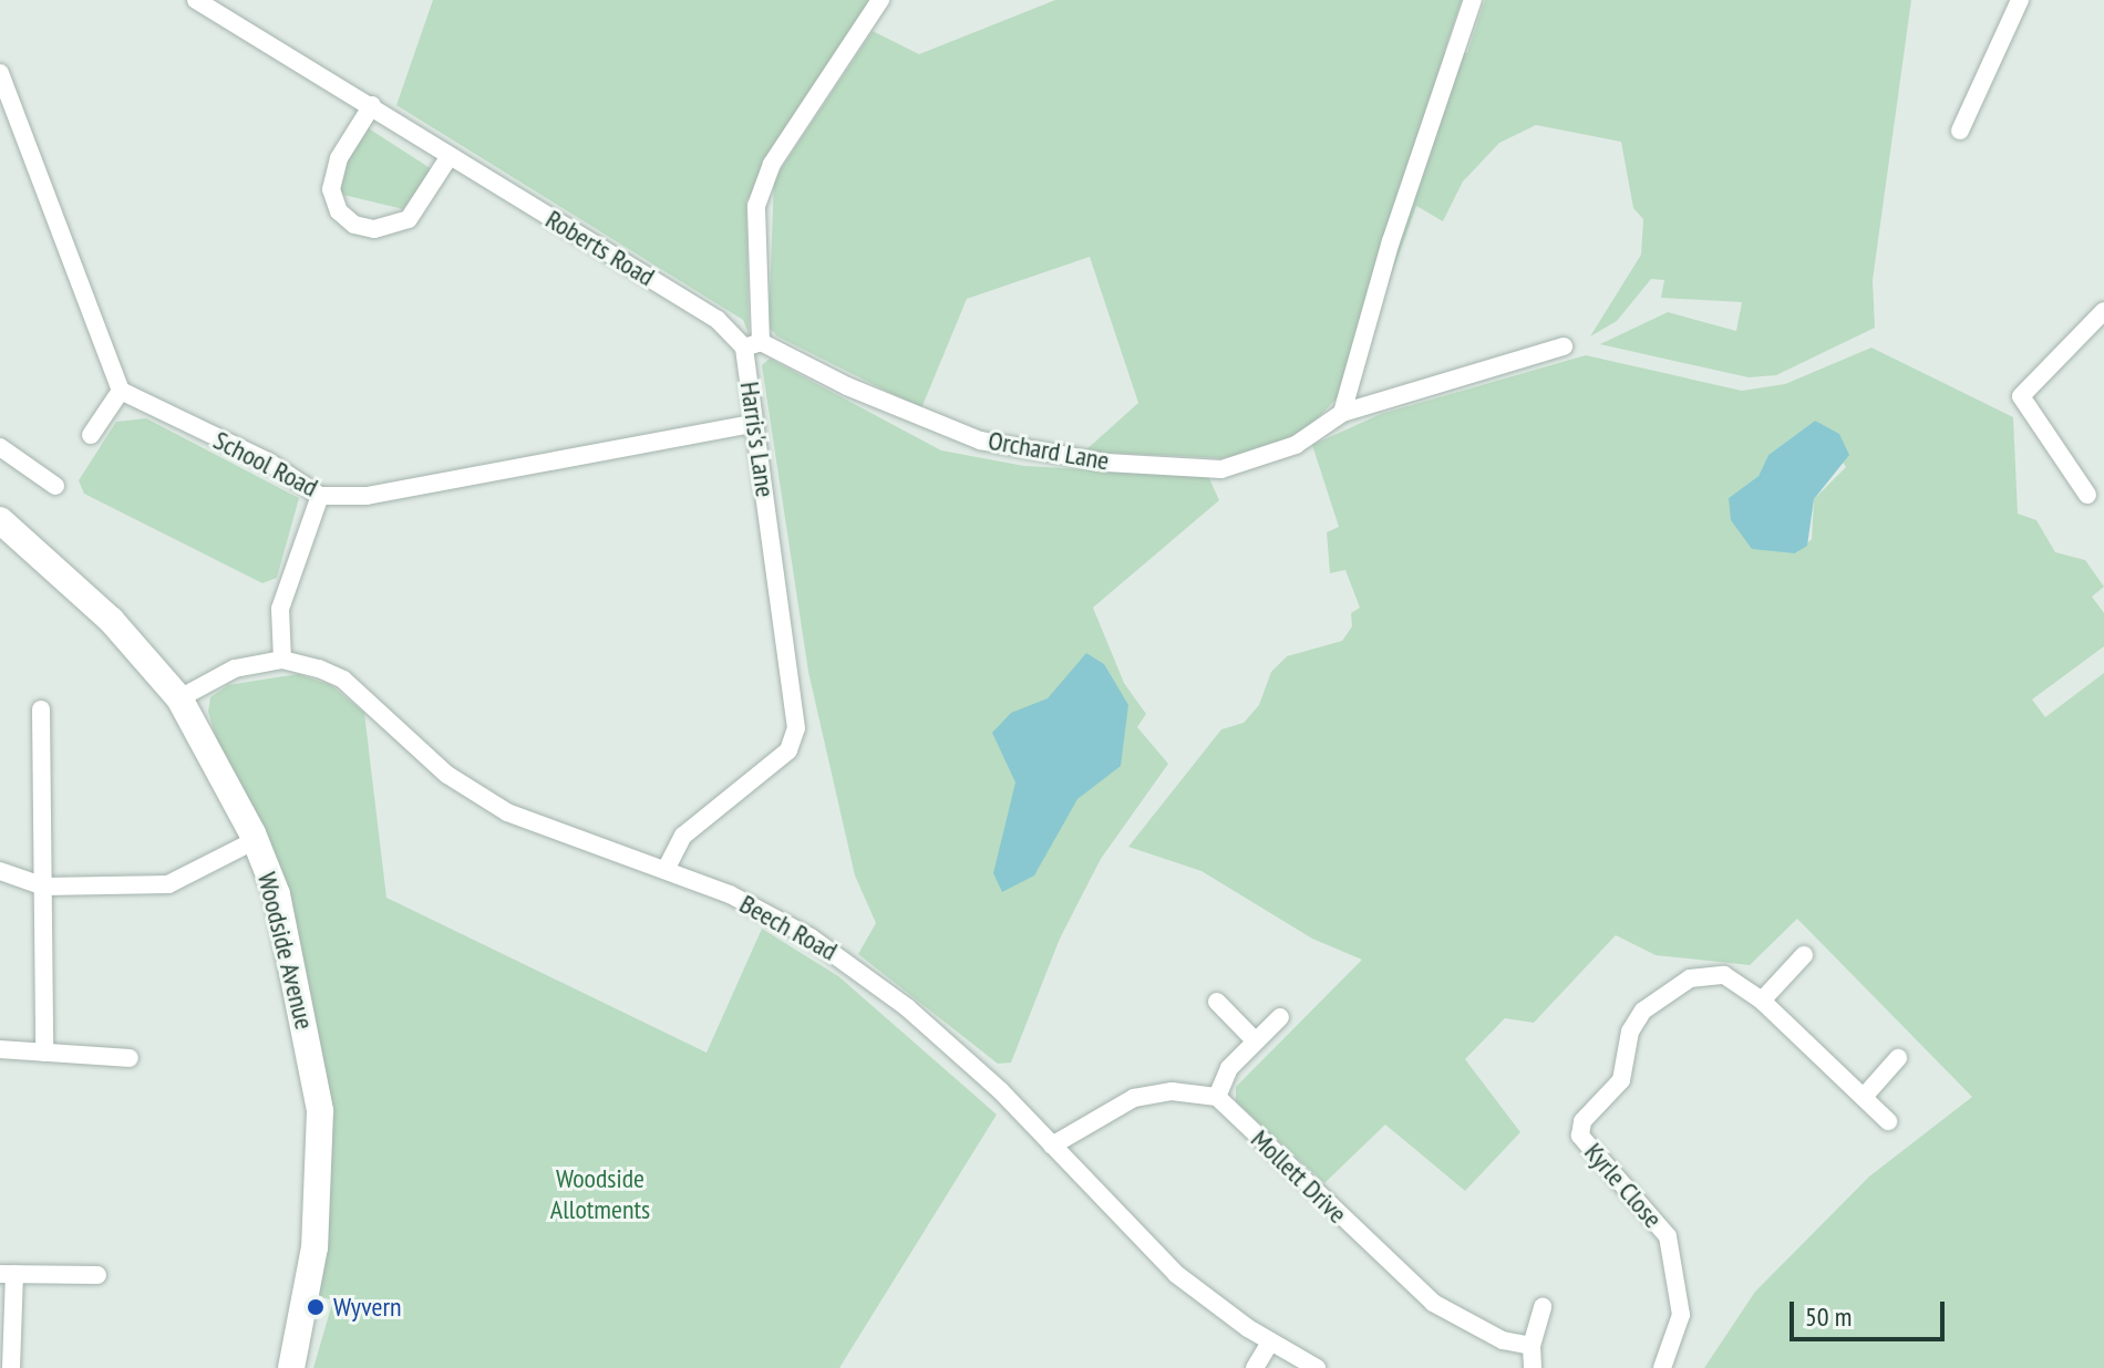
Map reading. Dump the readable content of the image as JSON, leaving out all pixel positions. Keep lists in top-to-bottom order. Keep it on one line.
{"streets":{"street":["Roberts Road","Harris's Lane","Orchard Lane","School Road","Beech Road","Woodside Avenue","Mollett Drive","Kyrle Close"]},"crossings":[["Roberts Road","Harris's Lane"],["Roberts Road","Orchard Lane"],["Harris's Lane","Orchard Lane"],["Harris's Lane","School Road"],["Harris's Lane","Beech Road"],["Beech Road","Woodside Avenue"]],"parks":["Woodside Allotments"],"places":["Wyvern"],"scale_bar":"50 m"}
